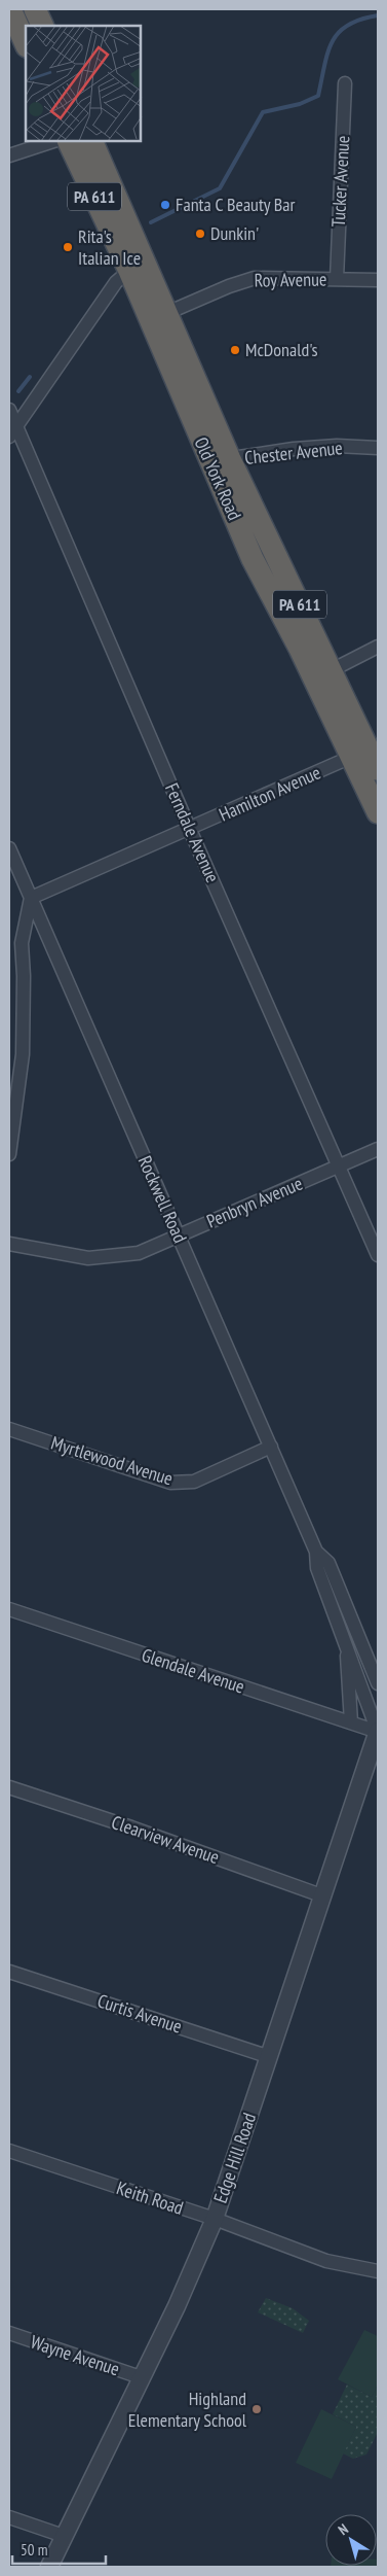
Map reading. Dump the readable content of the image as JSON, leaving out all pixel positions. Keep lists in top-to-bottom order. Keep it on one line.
{"streets":{"highway":["PA 611","Old York Road"],"street":["Tucker Avenue","Roy Avenue","Chester Avenue","Hamilton Avenue","Ferndale Avenue","Rockwell Road","Penbryn Avenue","Myrtlewood Avenue","Glendale Avenue","Clearview Avenue","Curtis Avenue","Edge Hill Road","Keith Road","Wayne Avenue"]},"crossings":[["Tucker Avenue","Roy Avenue"],["Roy Avenue","Old York Road"],["Chester Avenue","Old York Road"],["Old York Road","Hamilton Avenue"],["Hamilton Avenue","Ferndale Avenue"],["Hamilton Avenue","Rockwell Road"],["Ferndale Avenue","Penbryn Avenue"],["Rockwell Road","Penbryn Avenue"],["Rockwell Road","Myrtlewood Avenue"],["Rockwell Road","Glendale Avenue"],["Rockwell Road","Edge Hill Road"],["Glendale Avenue","Edge Hill Road"],["Clearview Avenue","Edge Hill Road"],["Curtis Avenue","Edge Hill Road"],["Edge Hill Road","Keith Road"],["Edge Hill Road","Wayne Avenue"]],"places":["Fanta C Beauty Bar","Dunkin'","Rita's Italian Ice","McDonald's","Highland Elementary School"],"scale_bar":"50 m","north":"top left"}
